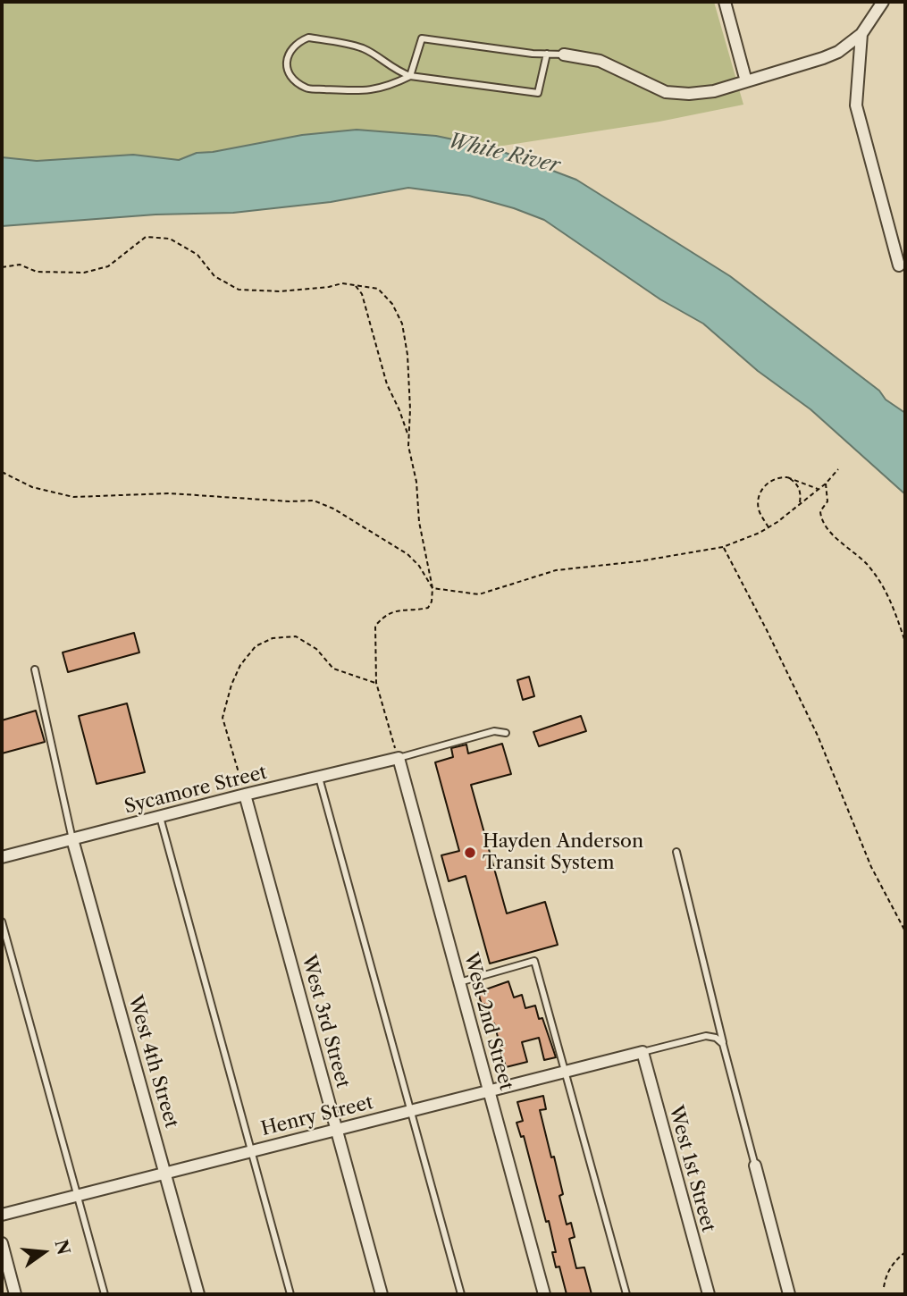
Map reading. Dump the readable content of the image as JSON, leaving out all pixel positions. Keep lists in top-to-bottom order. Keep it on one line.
{"streets":{"street":["Sycamore Street","West 3rd Street","West 2nd Street","West 4th Street","Henry Street","West 1st Street"]},"crossings":[["Sycamore Street","West 3rd Street"],["Sycamore Street","West 2nd Street"],["Sycamore Street","West 4th Street"],["West 3rd Street","Henry Street"],["West 2nd Street","Henry Street"],["West 4th Street","Henry Street"],["Henry Street","West 1st Street"]],"water":["White River"],"places":["Hayden Anderson Transit System"],"north":"right"}
